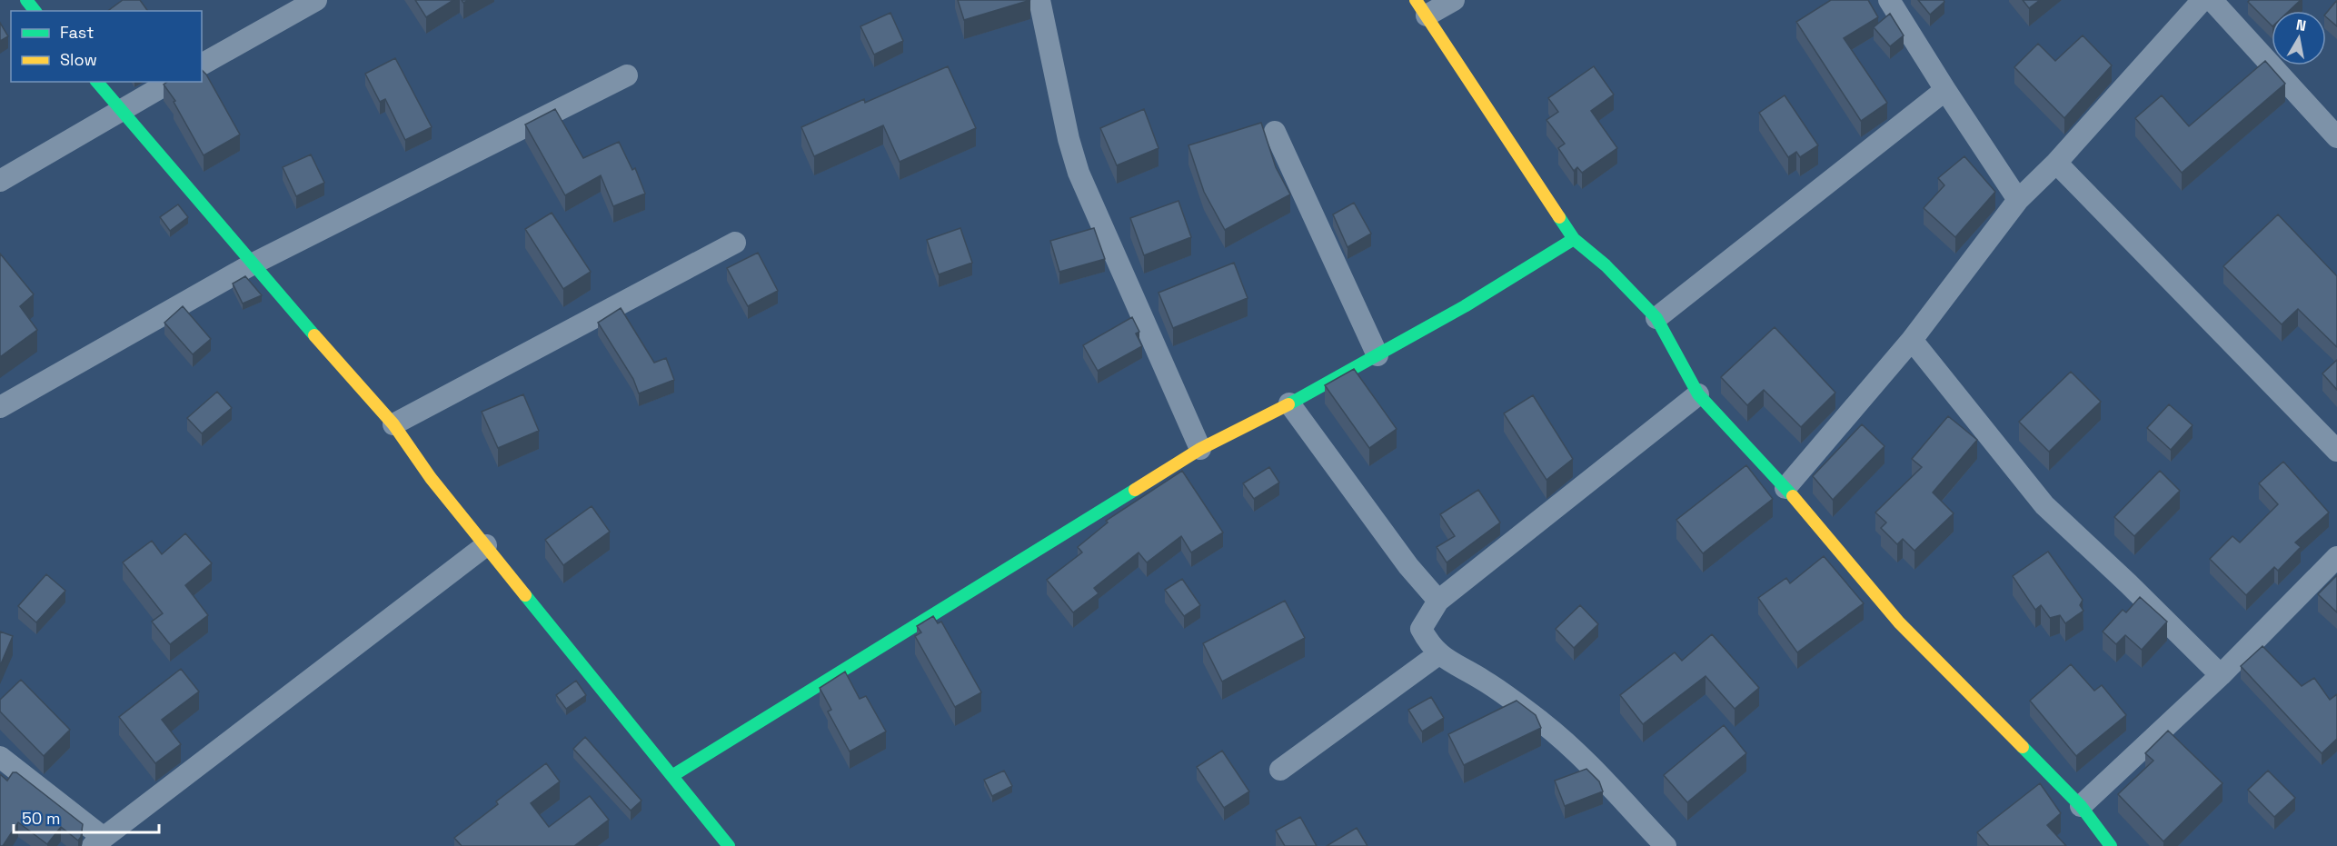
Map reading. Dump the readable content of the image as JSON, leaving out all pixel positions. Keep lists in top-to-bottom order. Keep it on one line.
{"legend":["Fast","Slow"],"scale_bar":"50 m","north":"top"}
